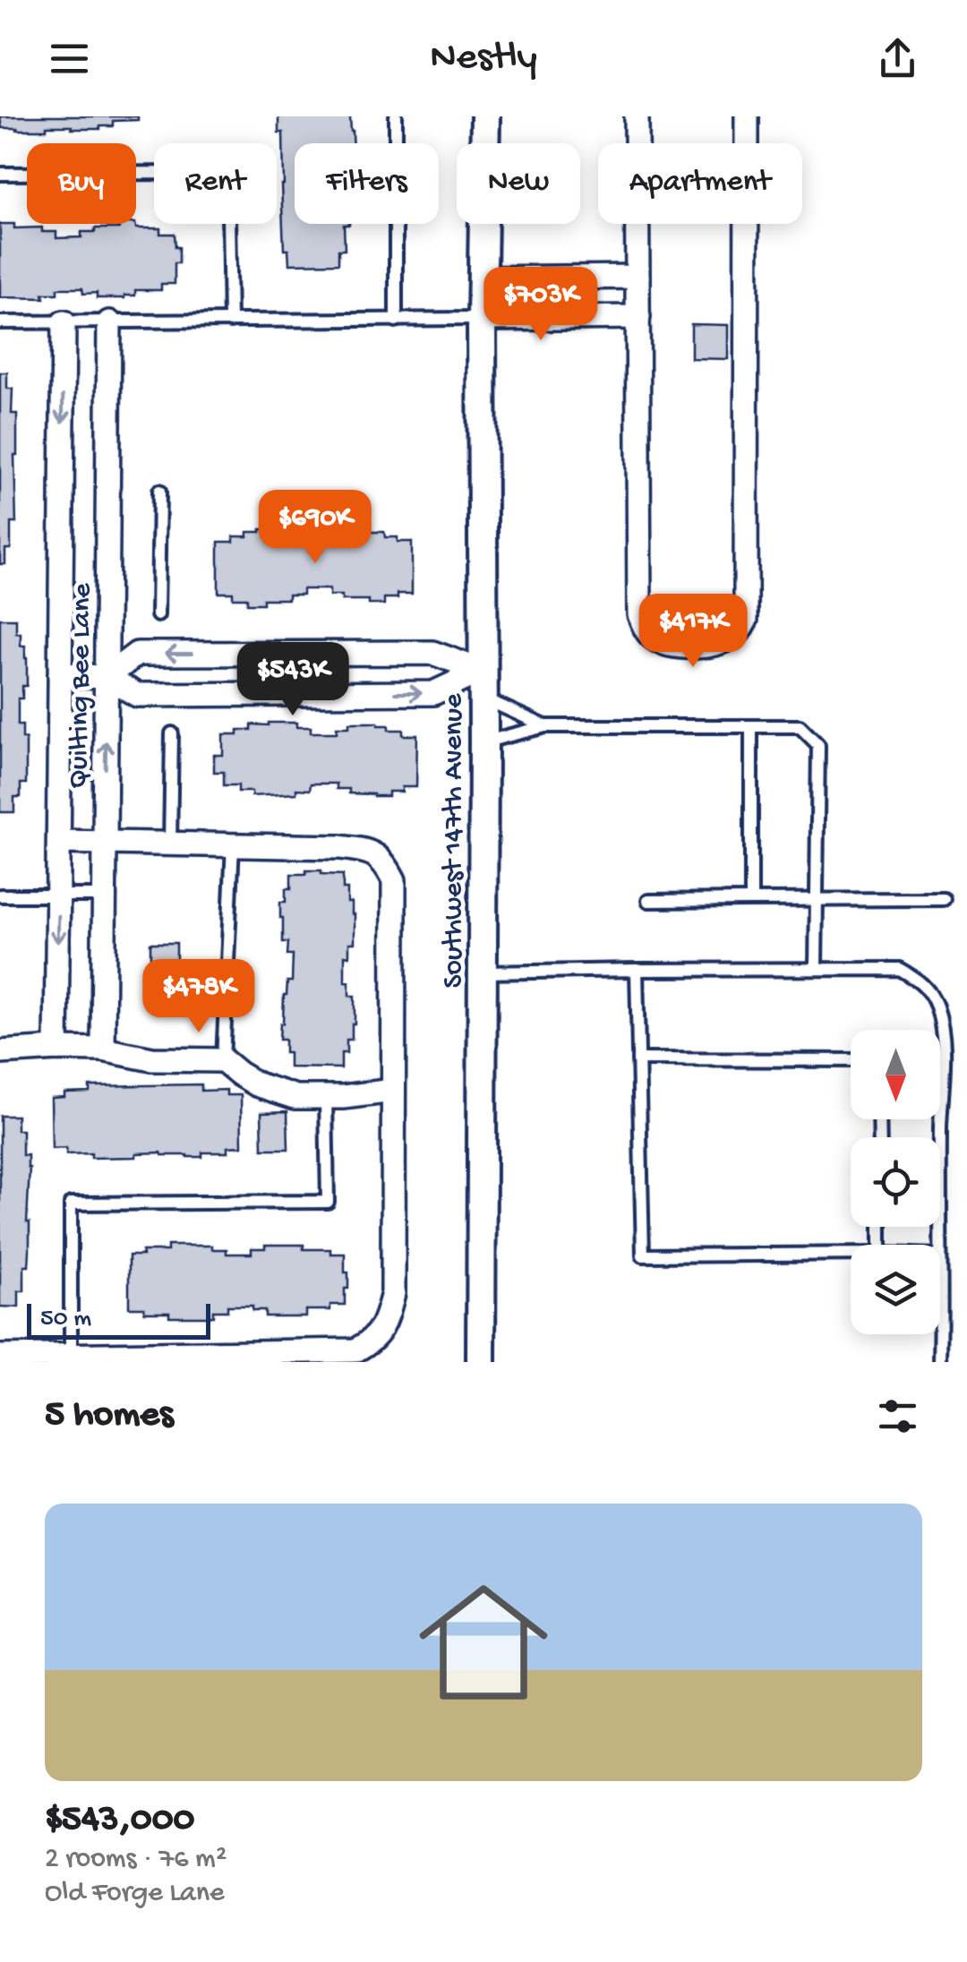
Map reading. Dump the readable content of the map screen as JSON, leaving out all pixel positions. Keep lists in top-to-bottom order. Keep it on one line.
{"streets":{"street":["Quilting Bee Lane","Southwest 147th Avenue"]},"scale_bar":"50 m","north":"bottom","page":{"header":"Nestly","chip":["Buy","Rent","Filters","New","Apartment"],"price":["$703K","$690K","$417K","$543K","$478K"],"scale":"50 m","heading":"5 homes","list":[{"name":"$543,000","note":"2 rooms · 76 m² · Old Forge Lane"}]}}
